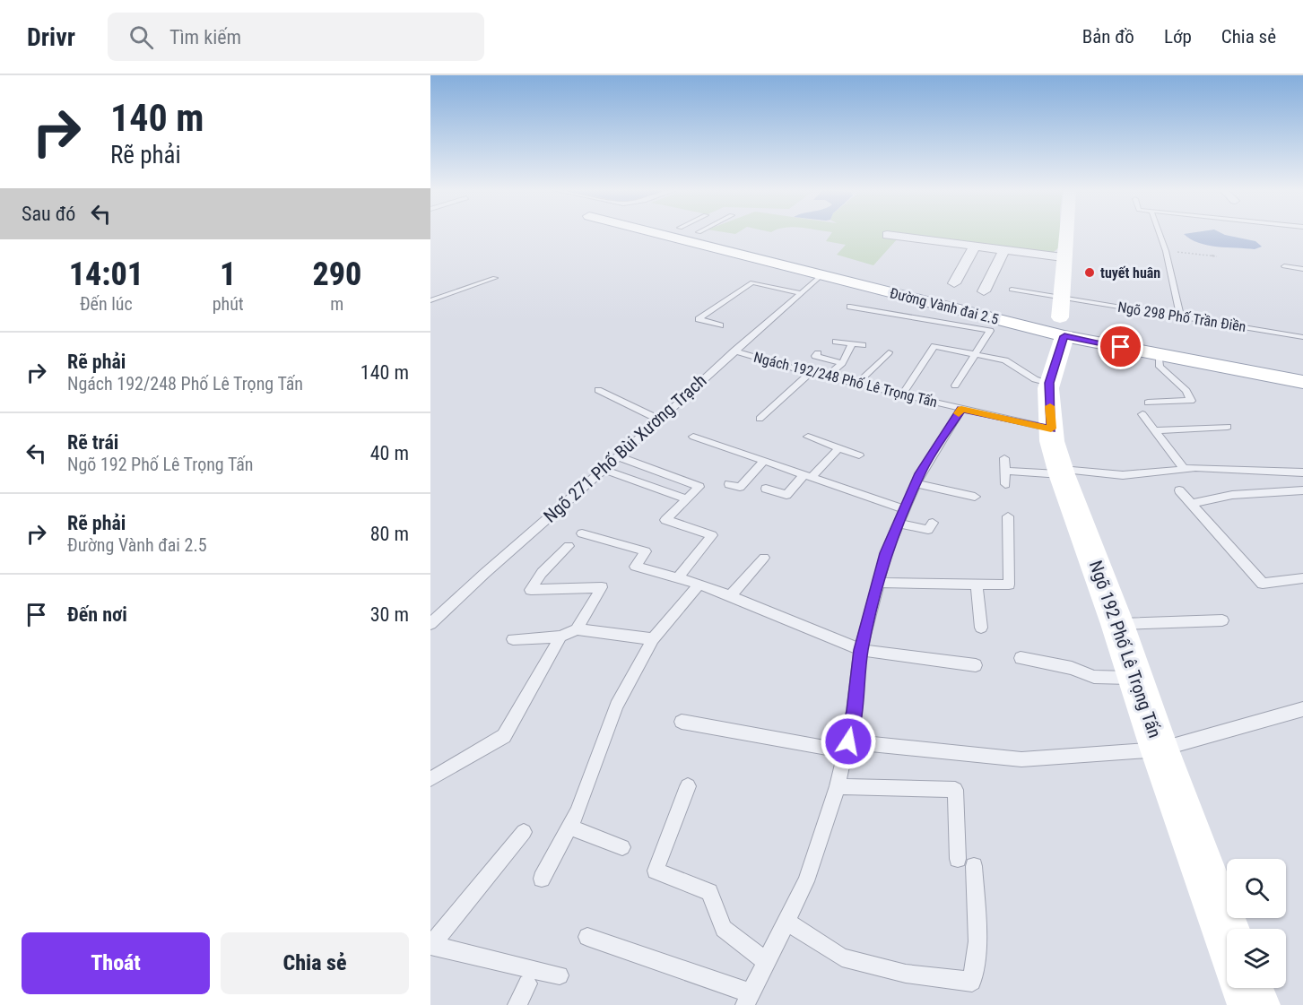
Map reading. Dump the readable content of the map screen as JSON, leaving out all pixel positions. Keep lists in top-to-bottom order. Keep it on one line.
{"streets":{"main road":["Đường Vành đai 2.5","Ngõ 192 Phố Lê Trọng Tấn"],"lane":["Ngõ 298 Phố Trần Điền","Ngách 192/248 Phố Lê Trọng Tấn","Ngõ 271 Phố Bùi Xương Trạch"]},"crossings":[["Đường Vành đai 2.5","Ngõ 271 Phố Bùi Xương Trạch"],["Đường Vành đai 2.5","Ngõ 192 Phố Lê Trọng Tấn"],["Ngõ 298 Phố Trần Điền","Ngõ 192 Phố Lê Trọng Tấn"],["Ngách 192/248 Phố Lê Trọng Tấn","Ngõ 271 Phố Bùi Xương Trạch"],["Ngách 192/248 Phố Lê Trọng Tấn","Ngõ 192 Phố Lê Trọng Tấn"]],"places":["tuyết huân"],"page":{"header":"Drivr","search":"Tìm kiếm","nav":["Bản đồ","Lớp","Chia sẻ"],"turn":["140 m","Rẽ phải"],"then":"Sau đó","eta":["14:01","Đến lúc","1","phút","290","m"],"list":[{"name":"Rẽ phải","note":"Ngách 192/248 Phố Lê Trọng Tấn","value":"140 m"},{"name":"Rẽ trái","note":"Ngõ 192 Phố Lê Trọng Tấn","value":"40 m"},{"name":"Rẽ phải","note":"Đường Vành đai 2.5","value":"80 m"},{"name":"Đến nơi","value":"30 m"}],"buttons":["Thoát","Chia sẻ"]}}
